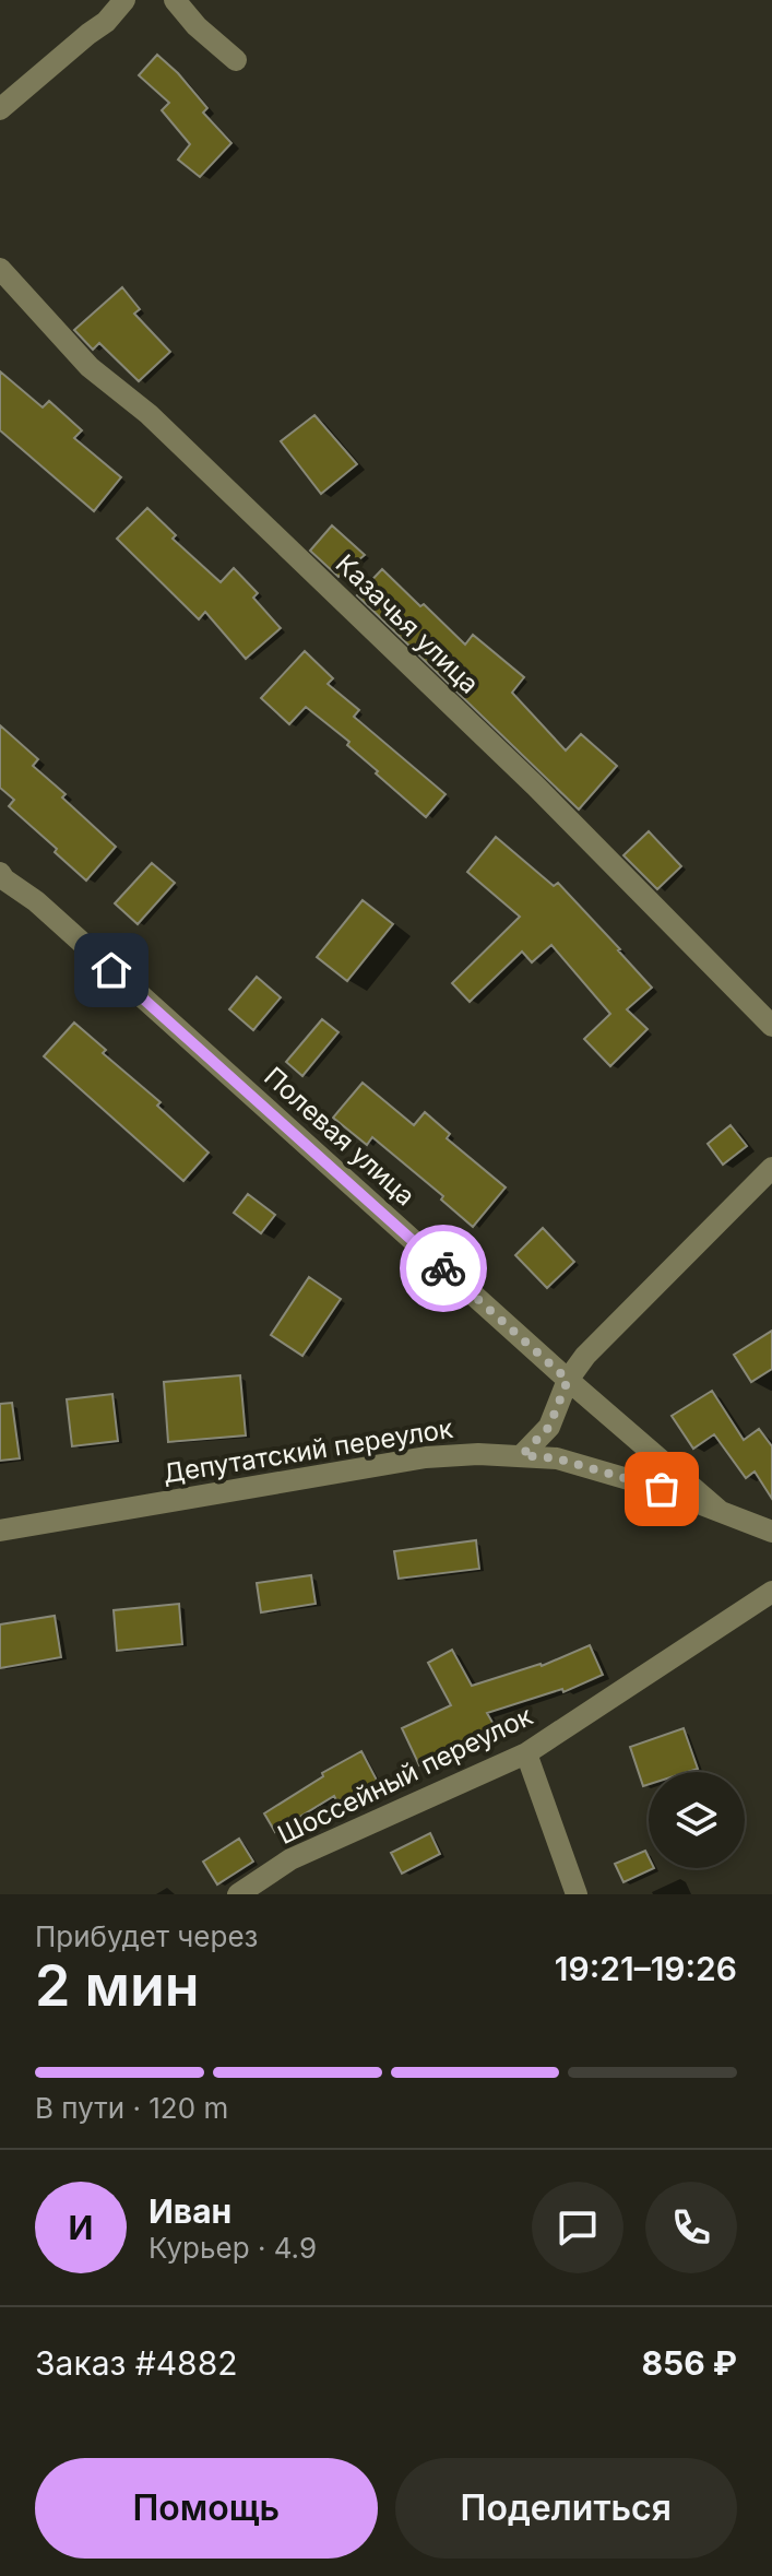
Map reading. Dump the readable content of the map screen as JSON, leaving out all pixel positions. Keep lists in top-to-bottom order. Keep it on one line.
{"streets":{"street":["Казачья улица","Полевая улица","Депутатский переулок","Шоссейный переулок"]},"crossings":[["Полевая улица","Депутатский переулок"]],"page":{"heading":["2 мин","Прибудет через","19:21–19:26"],"panel":["Иван","Курьер · 4.9","Заказ #4882","856 ₽"],"bar":"В пути · 120 m","round":"И","buttons":["Помощь","Поделиться"]}}
